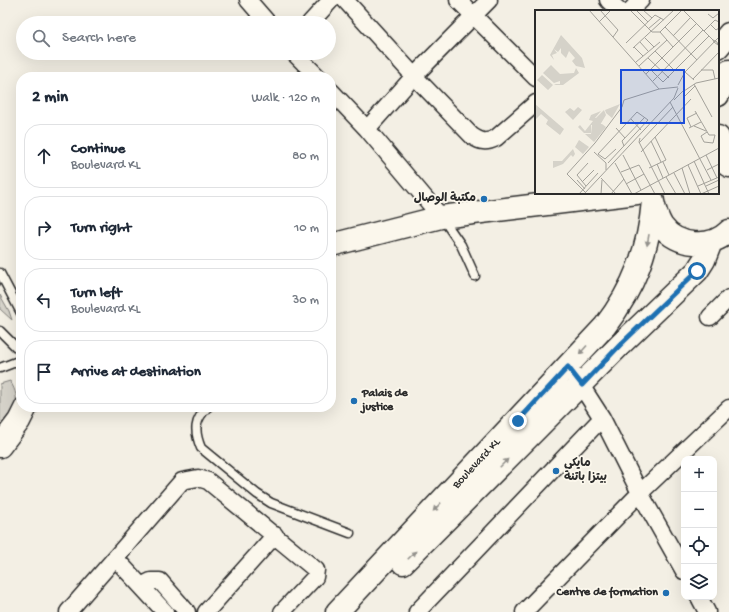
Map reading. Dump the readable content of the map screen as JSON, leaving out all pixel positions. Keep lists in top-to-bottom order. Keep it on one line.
{"streets":{"main road":["Boulevard KL"]},"places":["مكتبة الوصال","Palais de justice","مايكي بيتزا باتنة","Centre de formation"],"page":{"search":"Search here","heading":["2 min","Walk · 120 m"],"list":[["Continue","Boulevard KL","80 m"],["Turn right","10 m"],["Turn left","Boulevard KL","30 m"],"Arrive at destination"],"map_buttons":["+","−"]}}
